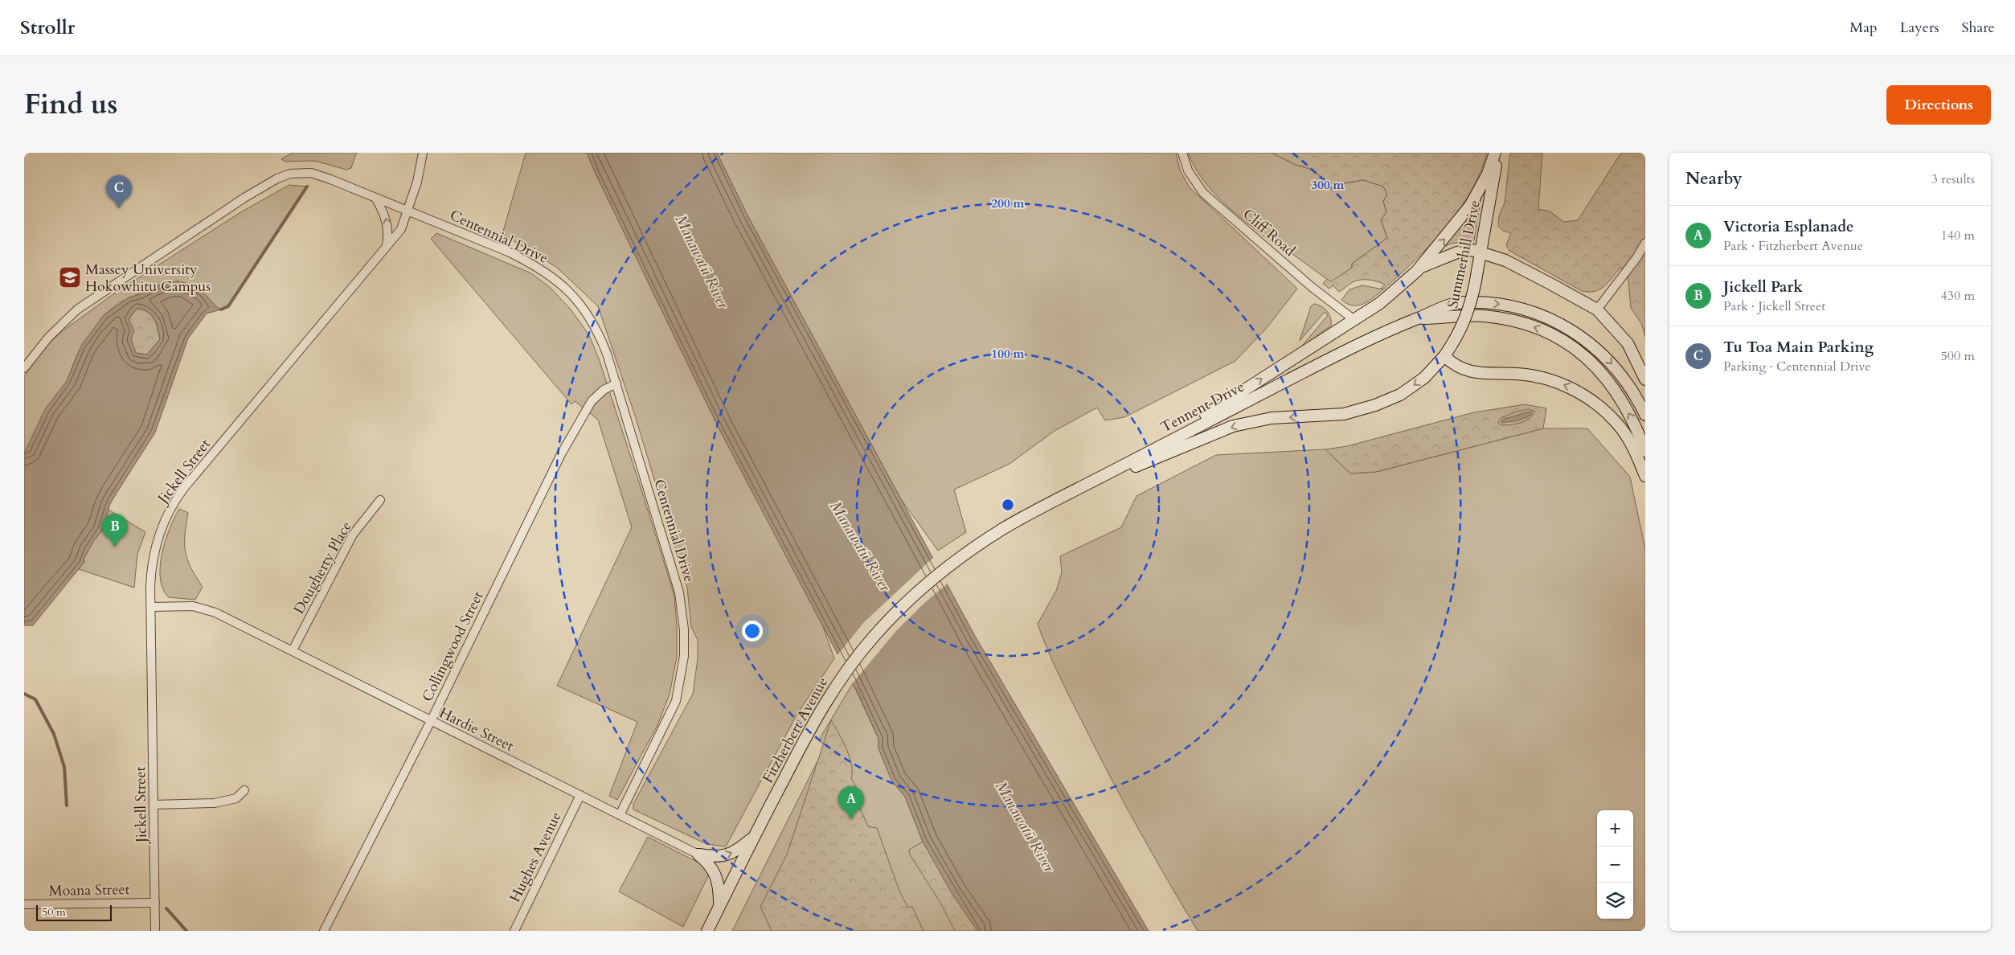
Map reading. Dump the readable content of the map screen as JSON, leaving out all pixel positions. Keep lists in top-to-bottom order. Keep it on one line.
{"streets":{"main road":["Summerhill Drive","Tennent Drive","Fitzherbert Avenue"],"street":["Cliff Road","Centennial Drive","Jickell Street","Dougherty Place","Collingwood Street","Hardie Street","Hughes Avenue","Moana Street"]},"crossings":[["Centennial Drive","Jickell Street"],["Centennial Drive","Collingwood Street"],["Centennial Drive","Hardie Street"],["Summerhill Drive","Tennent Drive"],["Tennent Drive","Fitzherbert Avenue"],["Jickell Street","Hardie Street"],["Jickell Street","Moana Street"],["Dougherty Place","Hardie Street"],["Collingwood Street","Hardie Street"],["Hardie Street","Hughes Avenue"]],"water":["Manawatū River"],"places":{"school or university":["Massey University Hokowhitu Campus"]},"scale_bar":"50 m","page":{"header":"Strollr","nav":["Map","Layers","Share"],"title":"Find us","buttons":"Directions","heading":["Nearby","3 results"],"pins":["C","B","A"],"list":[{"mark":"A","name":"Victoria Esplanade","note":"Park · Fitzherbert Avenue","value":"140 m"},{"mark":"B","name":"Jickell Park","note":"Park · Jickell Street","value":"430 m"},{"mark":"C","name":"Tu Toa Main Parking","note":"Parking · Centennial Drive","value":"500 m"}],"map_buttons":["+","−"],"scale":"50 m"},"rings":["300 m","200 m","100 m"]}
